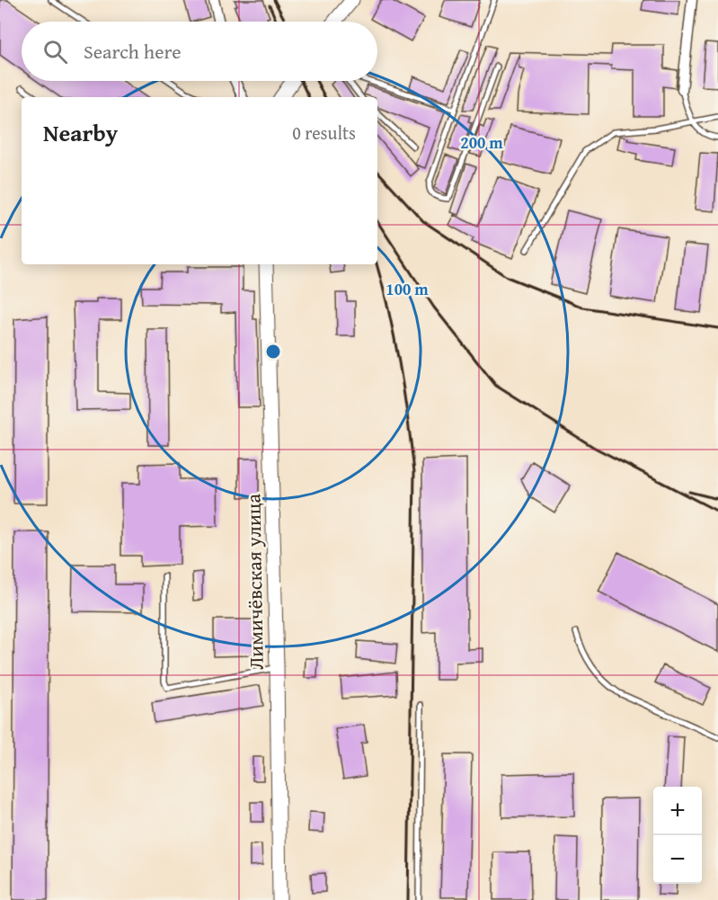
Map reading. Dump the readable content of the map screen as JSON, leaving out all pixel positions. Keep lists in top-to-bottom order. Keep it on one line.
{"streets":{"main road":["Лимичёвская улица"]},"page":{"search":"Search here","heading":["Nearby","0 results"],"map_buttons":["+","−"]},"rings":["200 m","100 m"]}
